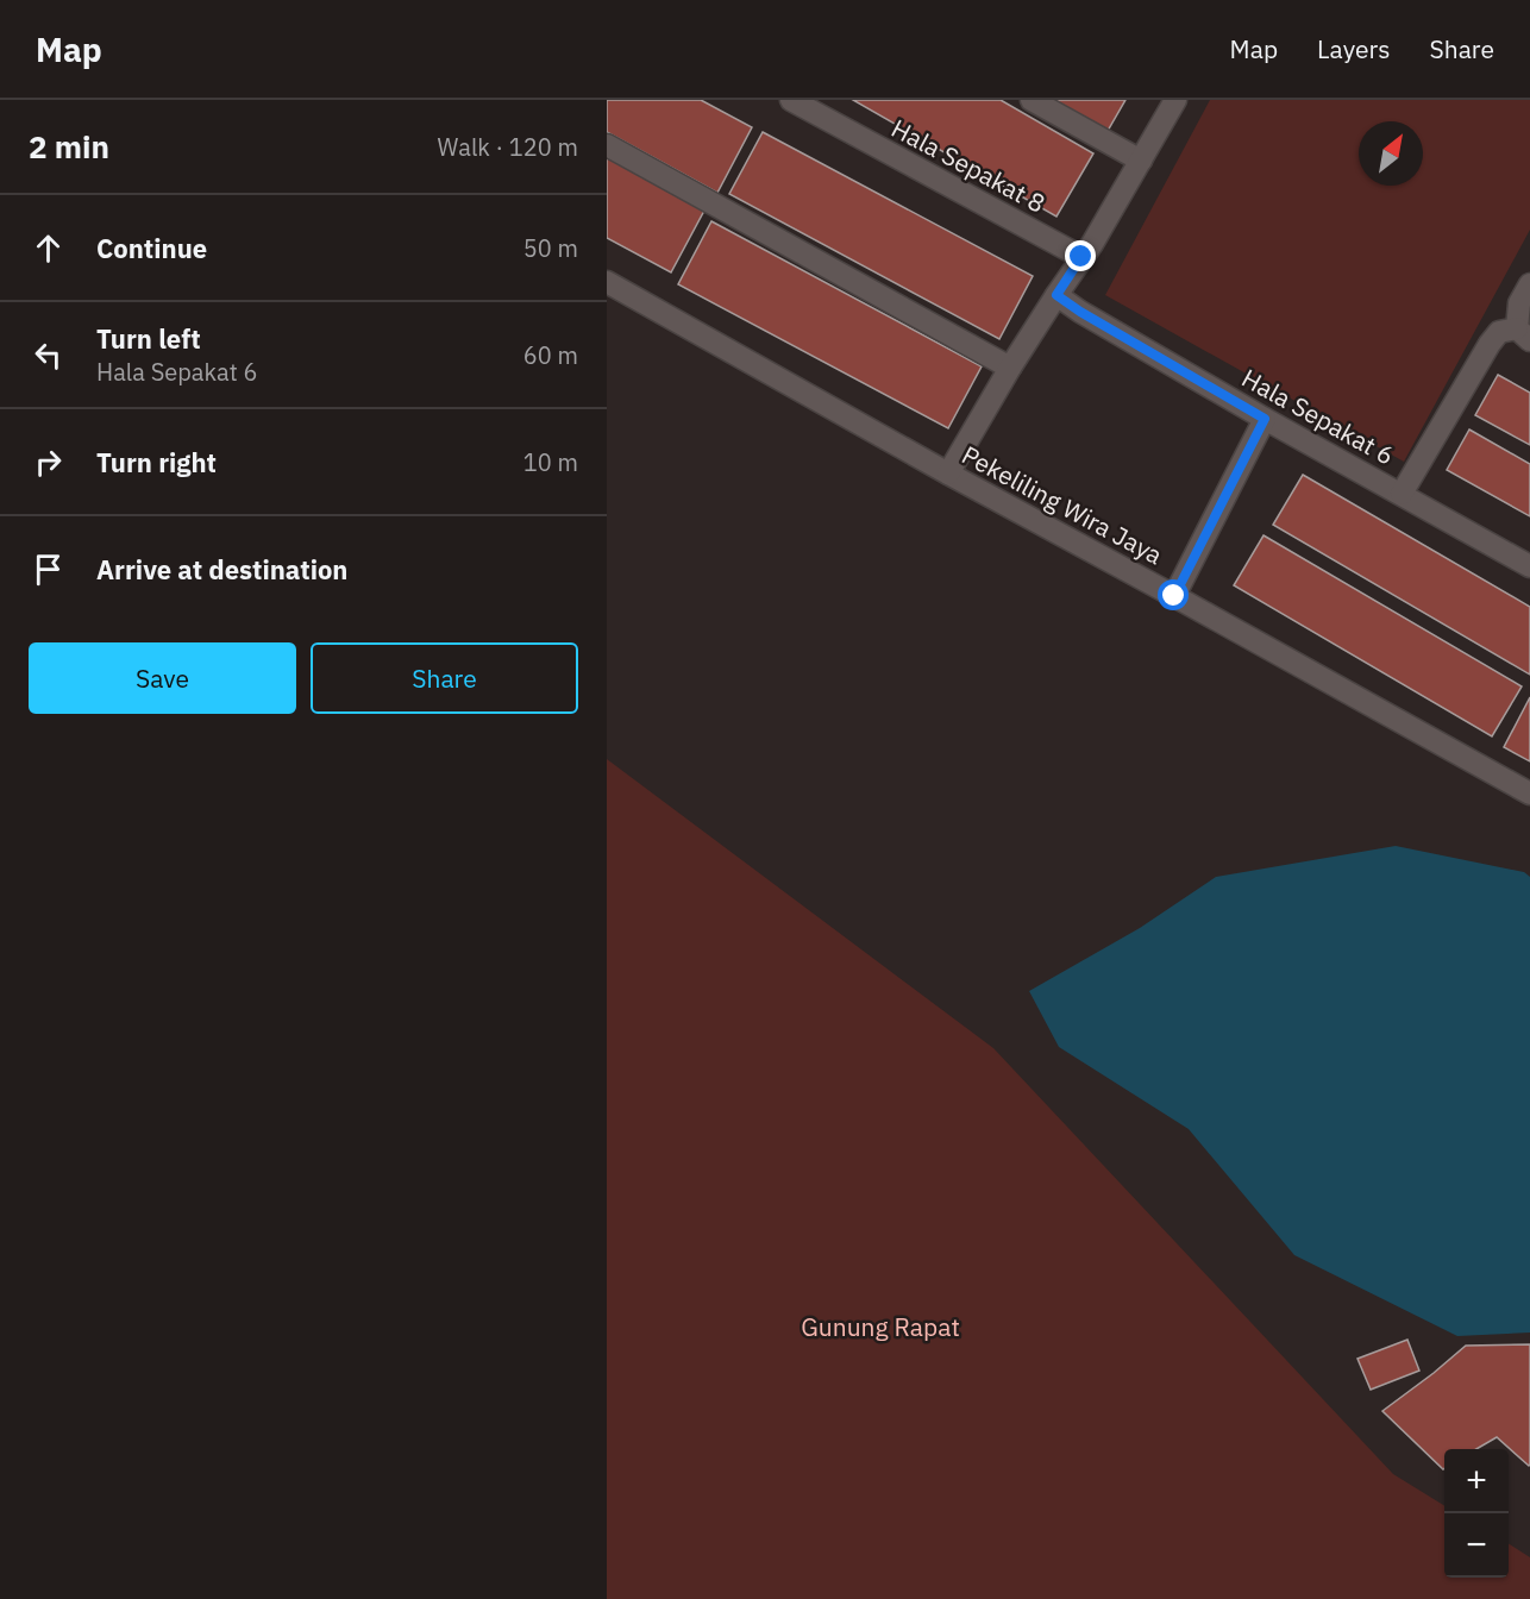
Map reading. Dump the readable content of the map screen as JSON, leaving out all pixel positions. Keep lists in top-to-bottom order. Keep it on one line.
{"streets":{"street":["Hala Sepakat 8","Hala Sepakat 6","Pekeliling Wira Jaya"]},"parks":["Gunung Rapat"],"north":"top right","page":{"header":"Map","nav":["Map","Layers","Share"],"heading":["2 min","Walk · 120 m"],"list":[["Continue","50 m"],["Turn left","Hala Sepakat 6","60 m"],["Turn right","10 m"],"Arrive at destination"],"buttons":["Save","Share"],"map_buttons":["+","−"]}}
